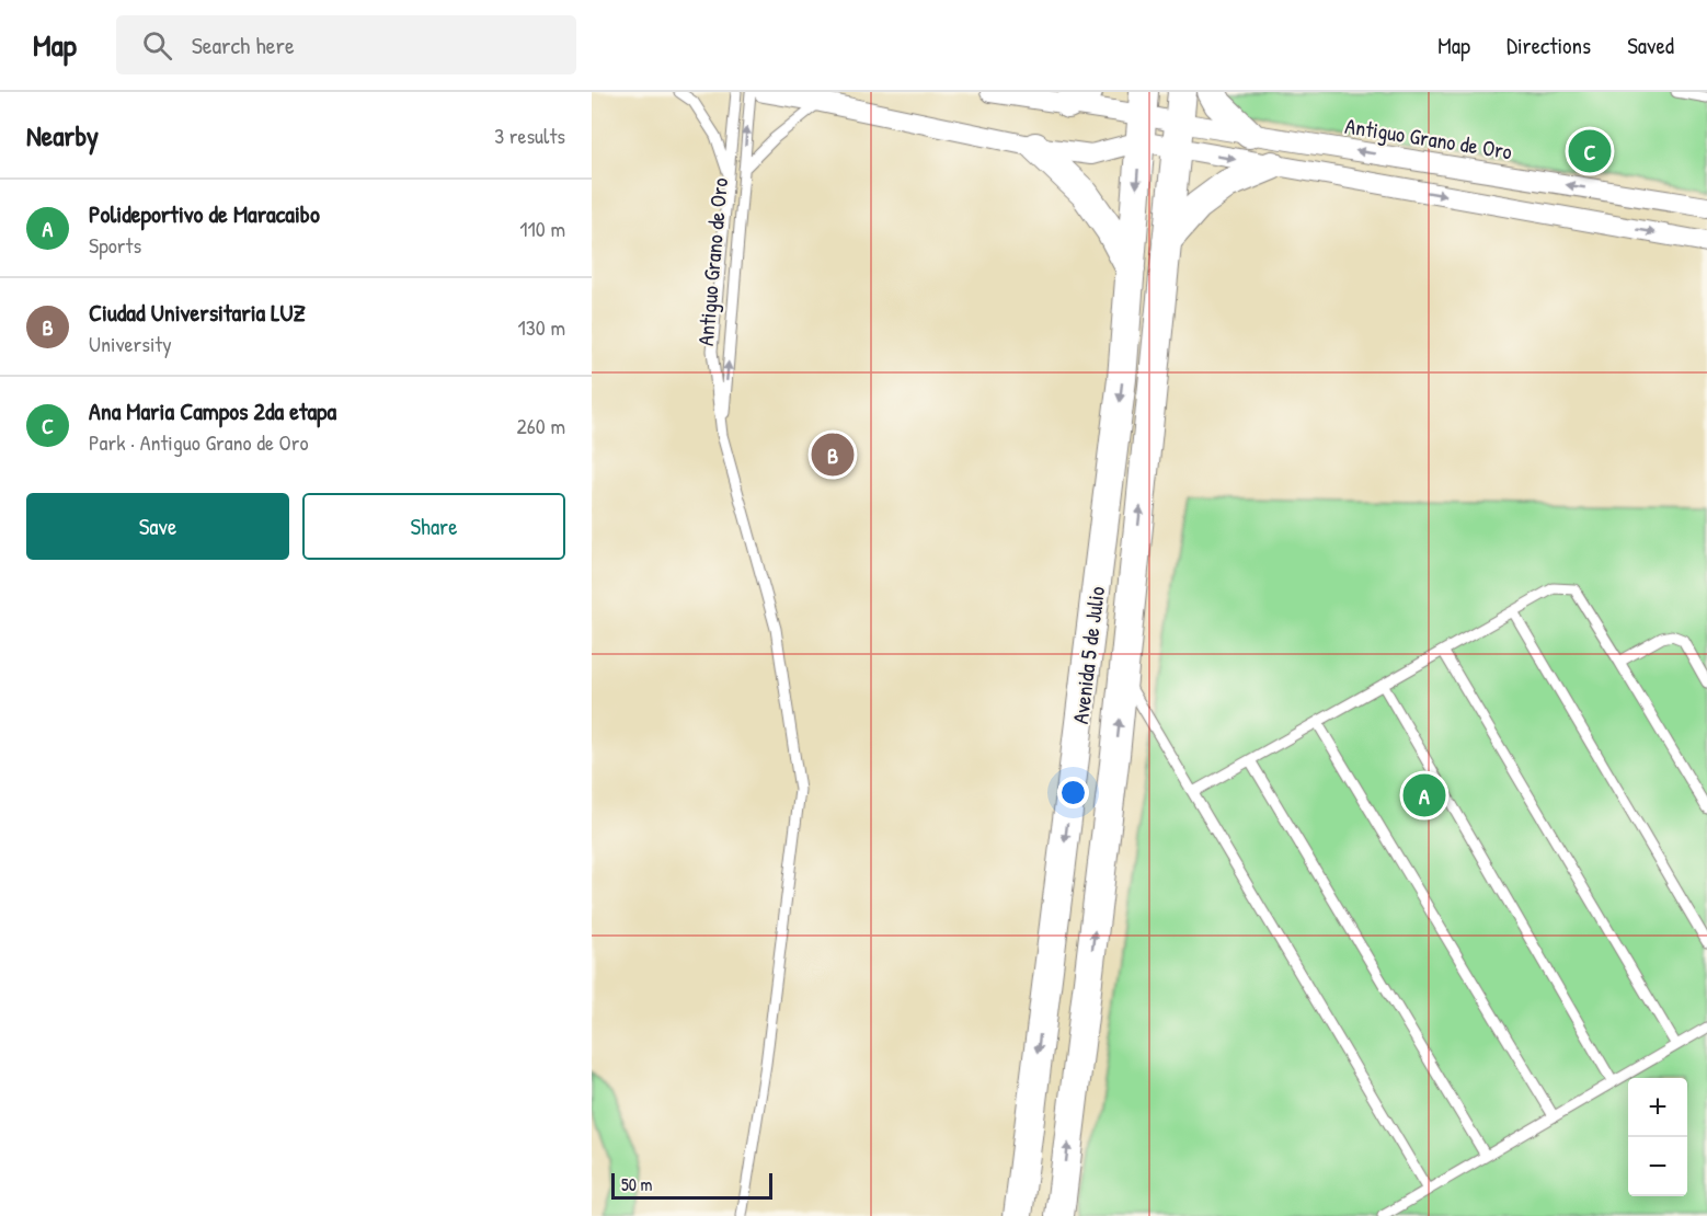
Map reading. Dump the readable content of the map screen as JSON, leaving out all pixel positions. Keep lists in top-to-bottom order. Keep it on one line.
{"streets":{"main road":["Avenida 5 de Julio"],"street":["Antiguo Grano de Oro"]},"crossings":[["Antiguo Grano de Oro","Avenida 5 de Julio"]],"scale_bar":"50 m","page":{"header":"Map","search":"Search here","nav":["Map","Directions","Saved"],"heading":["Nearby","3 results"],"pins":["C","B","A"],"list":[{"mark":"A","name":"Polideportivo de Maracaibo","note":"Sports","value":"110 m"},{"mark":"B","name":"Ciudad Universitaria LUZ","note":"University","value":"130 m"},{"mark":"C","name":"Ana Maria Campos 2da etapa","note":"Park · Antiguo Grano de Oro","value":"260 m"}],"buttons":["Save","Share"],"map_buttons":["+","−"],"scale":"50 m"}}
